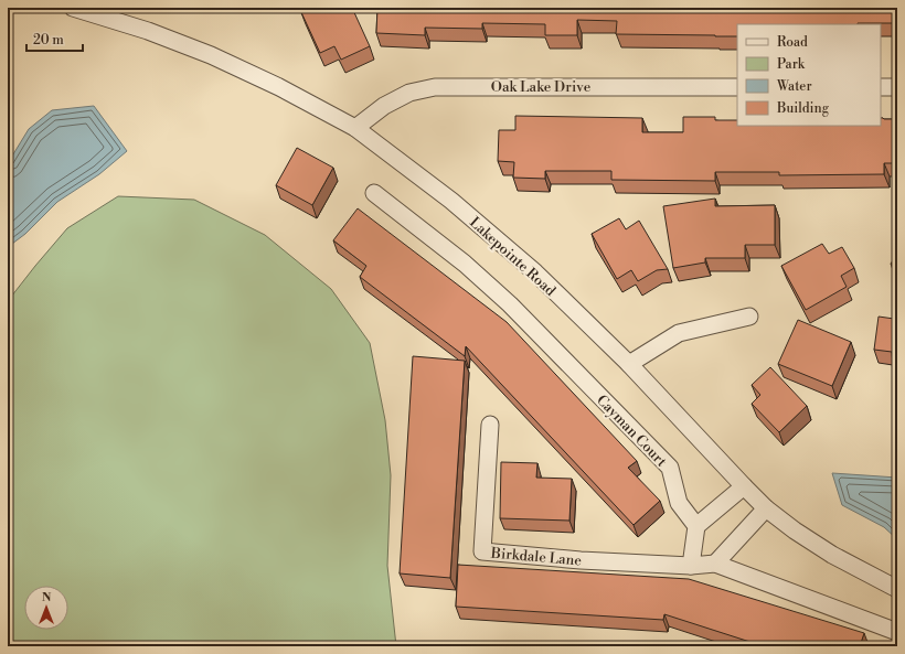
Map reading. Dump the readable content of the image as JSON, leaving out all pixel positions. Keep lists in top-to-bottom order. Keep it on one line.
{"streets":{"street":["Oak Lake Drive","Lakepointe Road","Cayman Court","Birkdale Lane"]},"crossings":[["Oak Lake Drive","Lakepointe Road"]],"legend":["Road","Park","Water","Building"],"scale_bar":"20 m","north":"top"}
